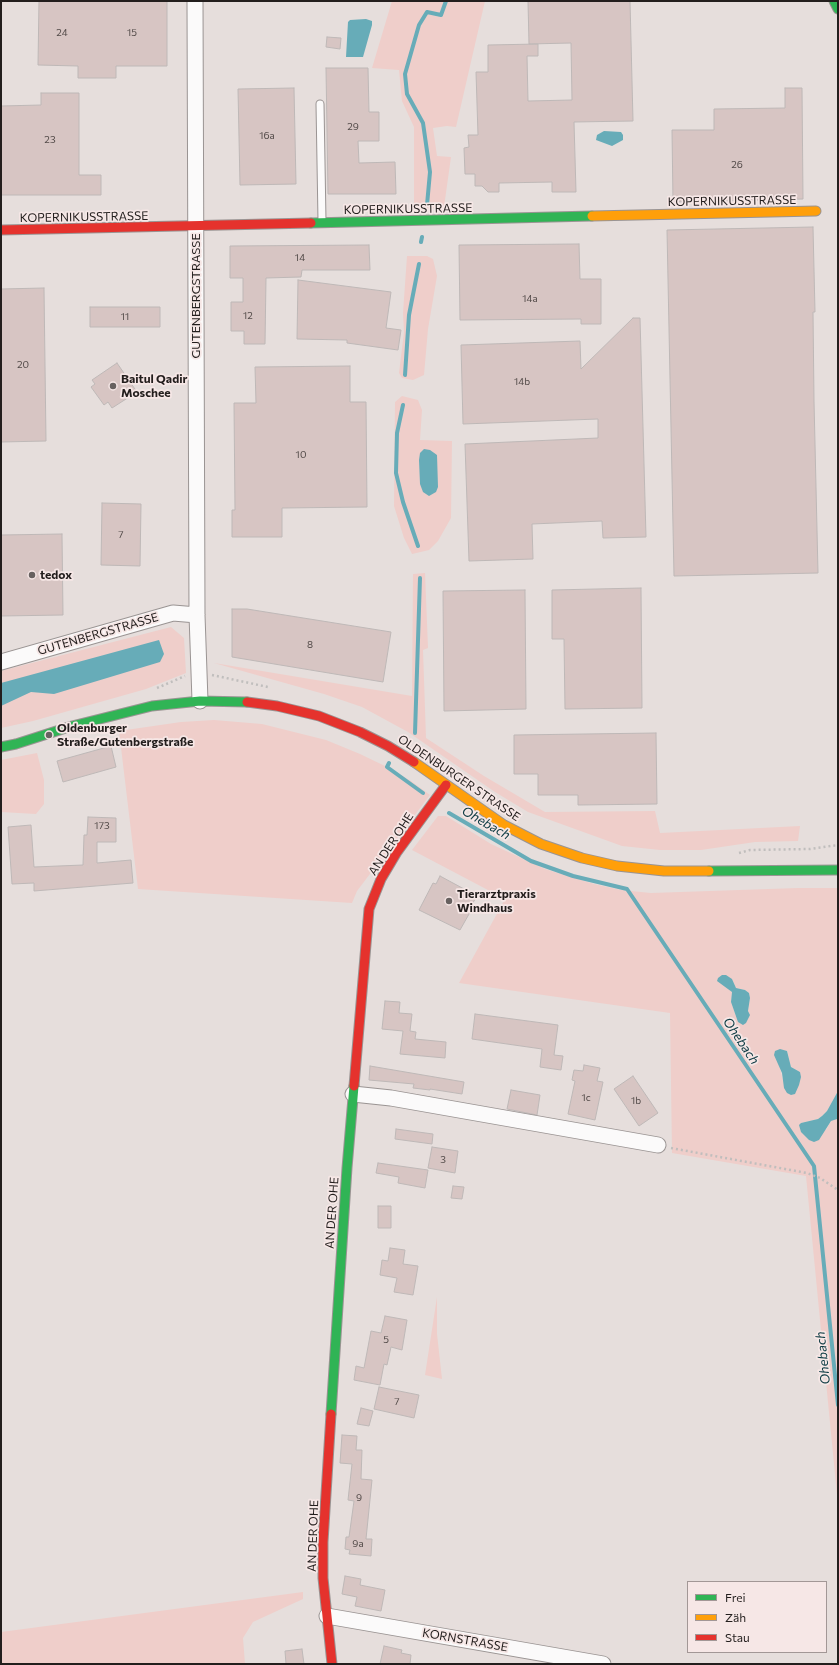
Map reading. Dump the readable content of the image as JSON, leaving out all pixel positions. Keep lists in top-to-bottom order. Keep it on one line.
{"streets":{"street":["KOPERNIKUSSTRASSE","GUTENBERGSTRASSE","OLDENBURGER STRASSE","AN DER OHE","KORNSTRASSE"]},"crossings":[["KOPERNIKUSSTRASSE","GUTENBERGSTRASSE"],["GUTENBERGSTRASSE","OLDENBURGER STRASSE"],["OLDENBURGER STRASSE","AN DER OHE"],["AN DER OHE","KORNSTRASSE"]],"water":["Ohebach"],"places":["Baitul Qadir Moschee","tedox","Oldenburger Straße/Gutenbergstraße","Tierarztpraxis Windhaus"],"house_numbers":["24","15","29","16a","23","26","14","14a","12","11","20","14b","10","7","8","173","1c","1b","3","5","7","9","9a"],"legend":["Frei","Zäh","Stau"]}
